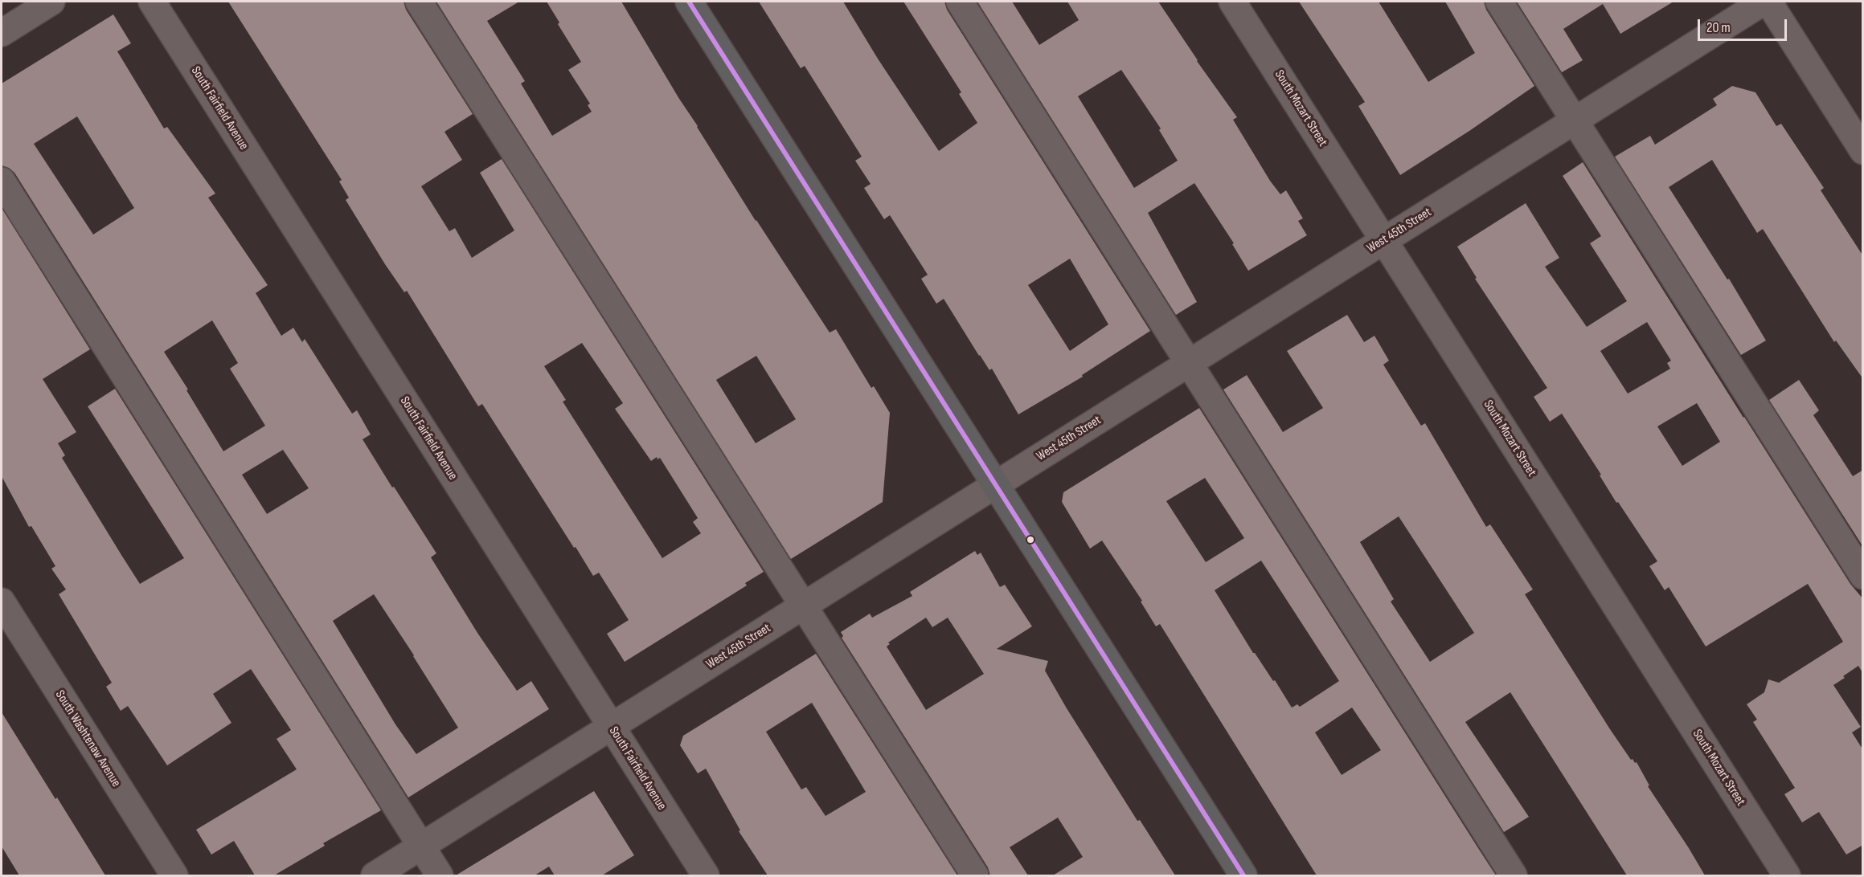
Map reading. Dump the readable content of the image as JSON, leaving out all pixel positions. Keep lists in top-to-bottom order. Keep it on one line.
{"streets":{"street":["South Fairfield Avenue","South Mozart Street","West 45th Street","South Washtenaw Avenue"]},"crossings":[["South Fairfield Avenue","West 45th Street"],["South Mozart Street","West 45th Street"]],"scale_bar":"20 m"}
